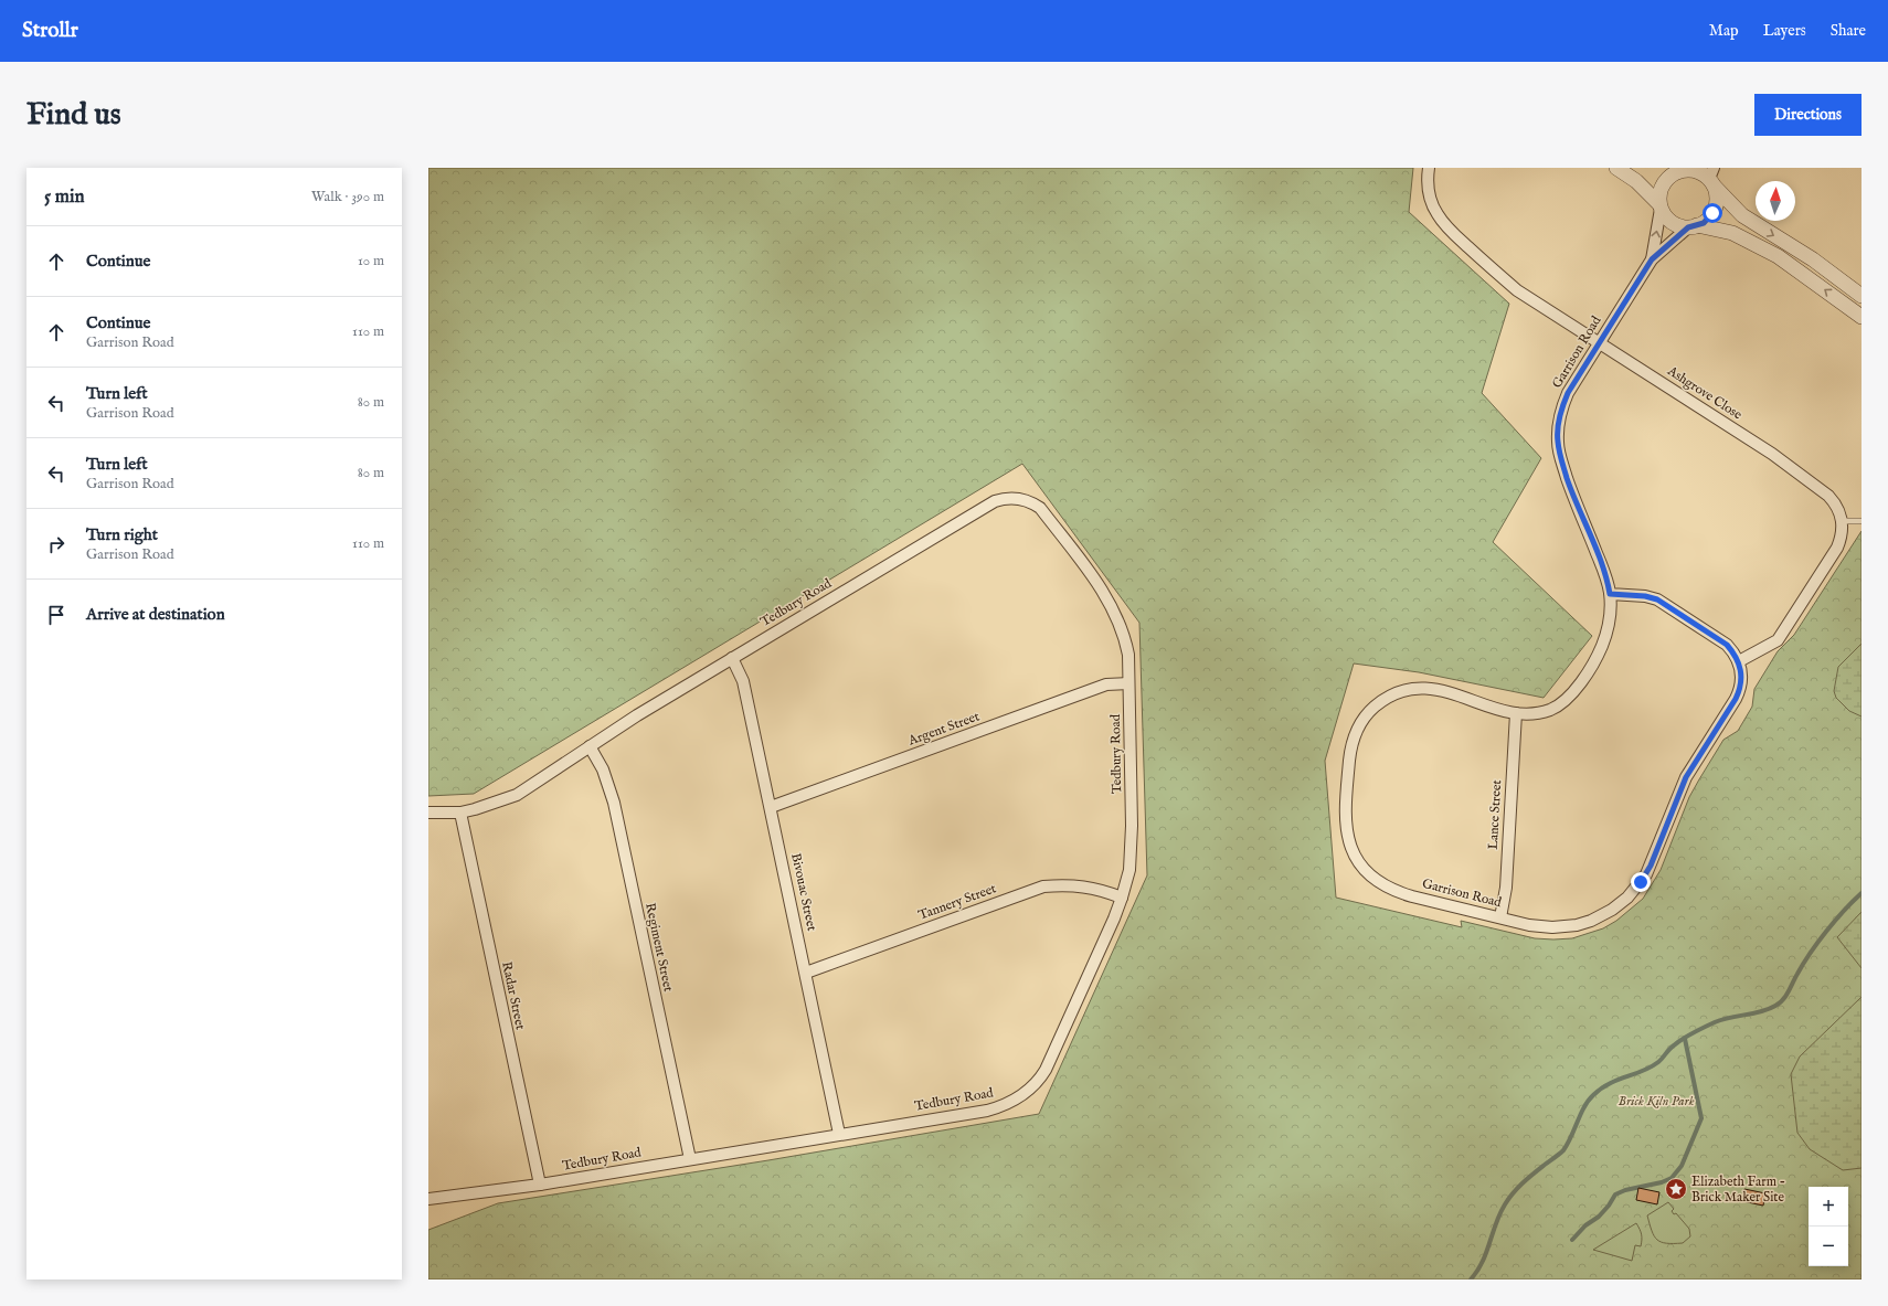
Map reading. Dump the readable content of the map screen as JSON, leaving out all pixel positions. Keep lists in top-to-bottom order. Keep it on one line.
{"streets":{"street":["Garrison Road","Ashgrove Close","Tedbury Road","Argent Street","Lance Street","Bivouac Street","Tannery Street","Regiment Street","Radar Street"]},"crossings":[["Garrison Road","Ashgrove Close"],["Garrison Road","Lance Street"],["Tedbury Road","Argent Street"],["Tedbury Road","Bivouac Street"],["Tedbury Road","Tannery Street"],["Tedbury Road","Regiment Street"],["Tedbury Road","Radar Street"],["Argent Street","Bivouac Street"],["Bivouac Street","Tannery Street"]],"parks":["Brick Kiln Park"],"places":{"place":["Elizabeth Farm - Brick Maker Site"]},"north":"top","page":{"header":"Strollr","nav":["Map","Layers","Share"],"buttons":"Directions","title":"Find us","heading":["5 min","Walk · 390 m"],"list":[["Continue","10 m"],["Continue","Garrison Road","110 m"],["Turn left","Garrison Road","80 m"],["Turn left","Garrison Road","80 m"],["Turn right","Garrison Road","110 m"],"Arrive at destination"],"map_buttons":["+","−"]}}
